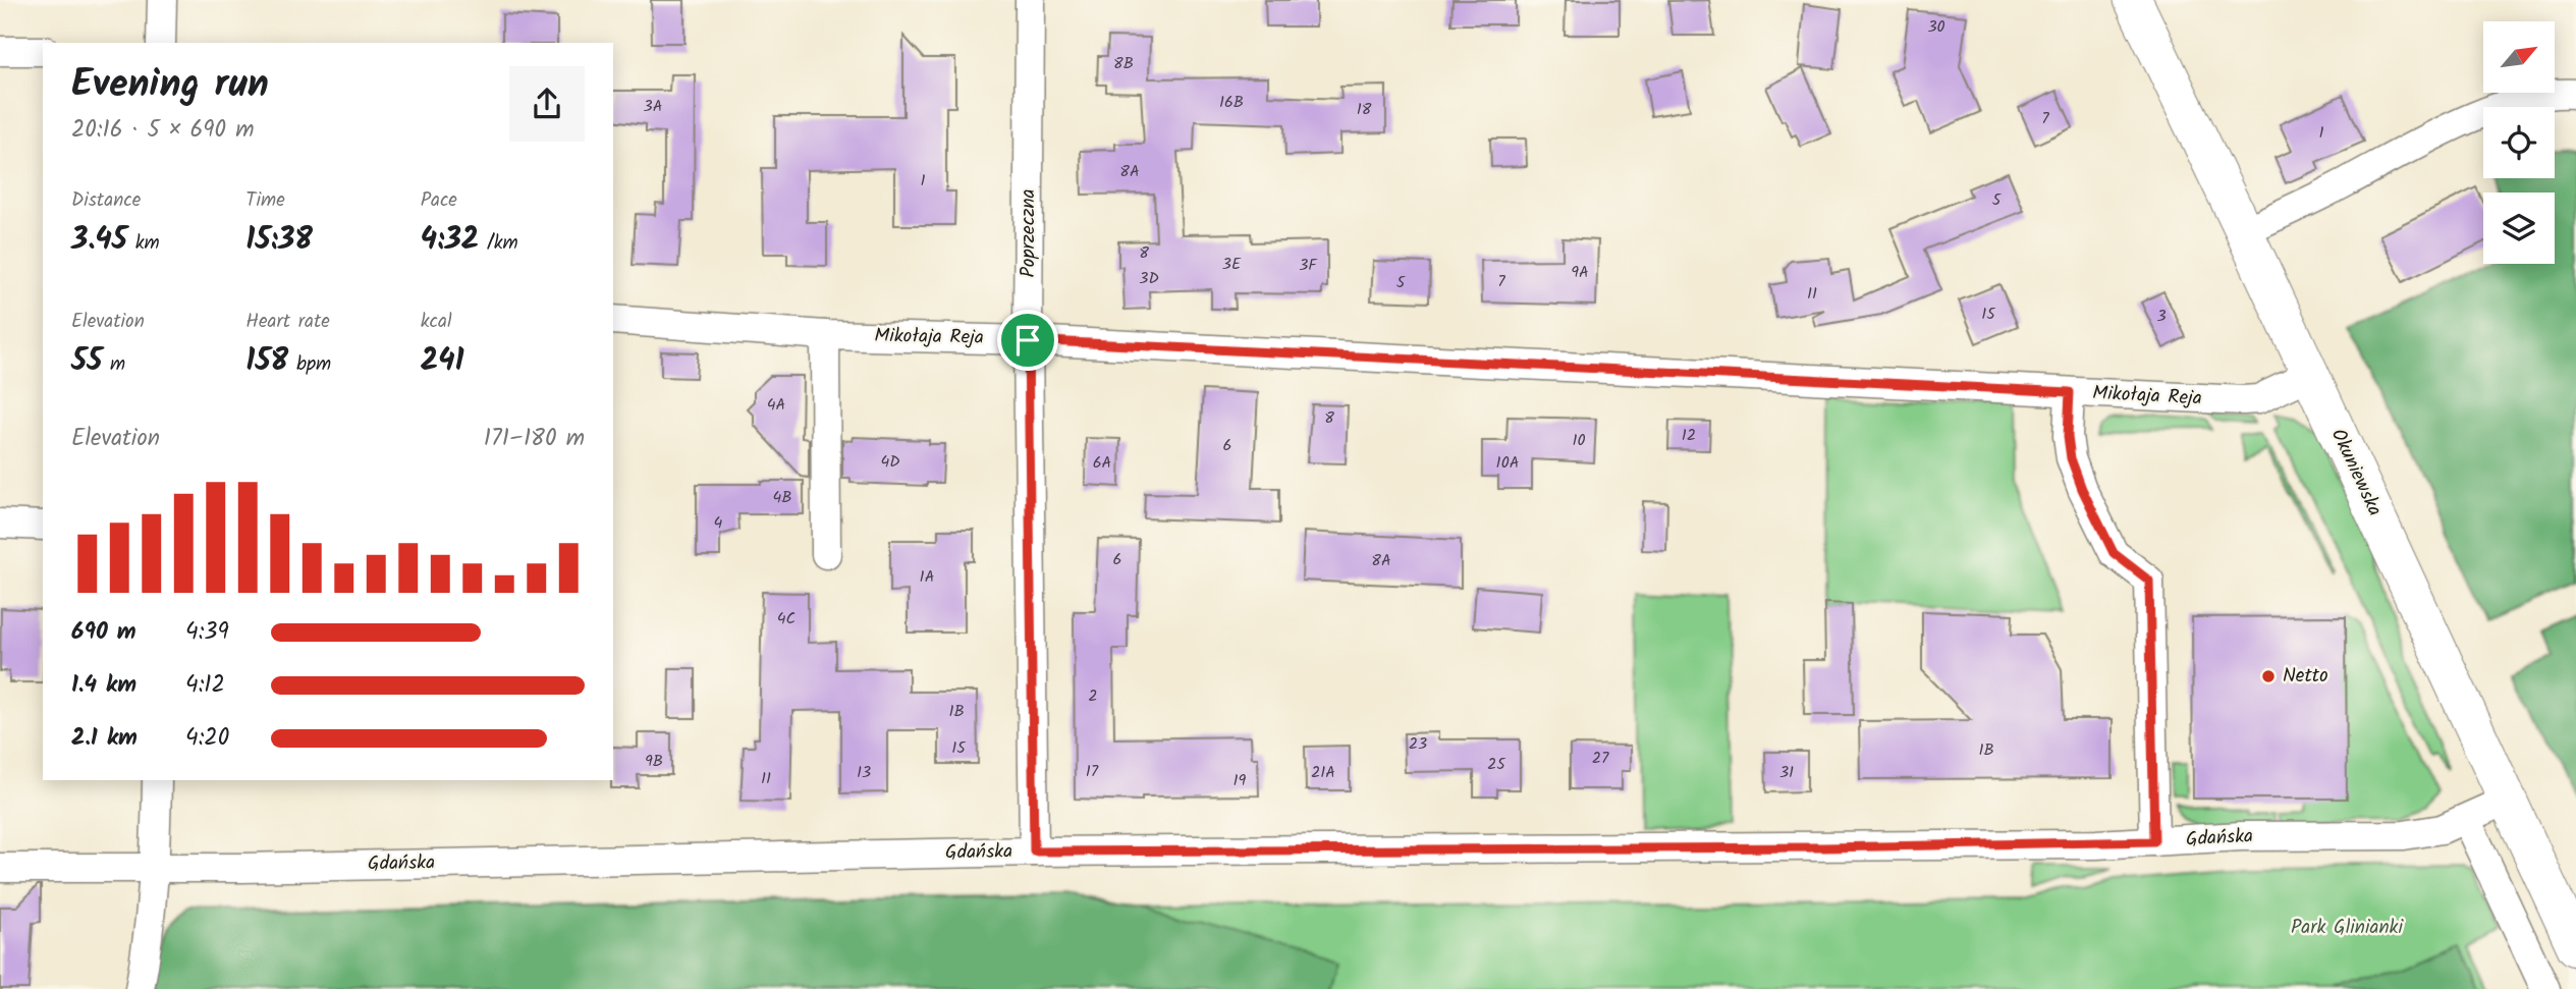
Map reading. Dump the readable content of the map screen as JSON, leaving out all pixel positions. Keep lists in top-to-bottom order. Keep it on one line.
{"streets":{"main road":["Okuniewska"],"street":["Poprzeczna","Mikołaja Reja","Gdańska"]},"crossings":[["Poprzeczna","Mikołaja Reja"],["Poprzeczna","Gdańska"],["Mikołaja Reja","Okuniewska"],["Okuniewska","Gdańska"]],"parks":["Park Glinianki"],"places":["Netto"],"house_numbers":["30","8B","16B","3A","18","7","1","8A","1","5","8","3E","3F","9A","3D","7","5","11","15","3","4A","8","12","10","6","4D","6A","10A","4B","4","6","8A","1A","4C","2","1B","23","15","1B","27","9B","25","17","13","21A","31","11","19"],"north":"top right","page":{"heading":["Evening run","20:16 · 5 × 690 m"],"stats":[["Distance","3.45 km"],["Time","15:38"],["Pace","4:32 /km"],["Elevation","55 m"],["Heart rate","158 bpm"],["kcal","241"]],"chart":["Elevation","171–180 m"],"list":[{"name":"690 m","note":"4:39"},{"name":"1.4 km","note":"4:12"},{"name":"2.1 km","note":"4:20"}]}}
